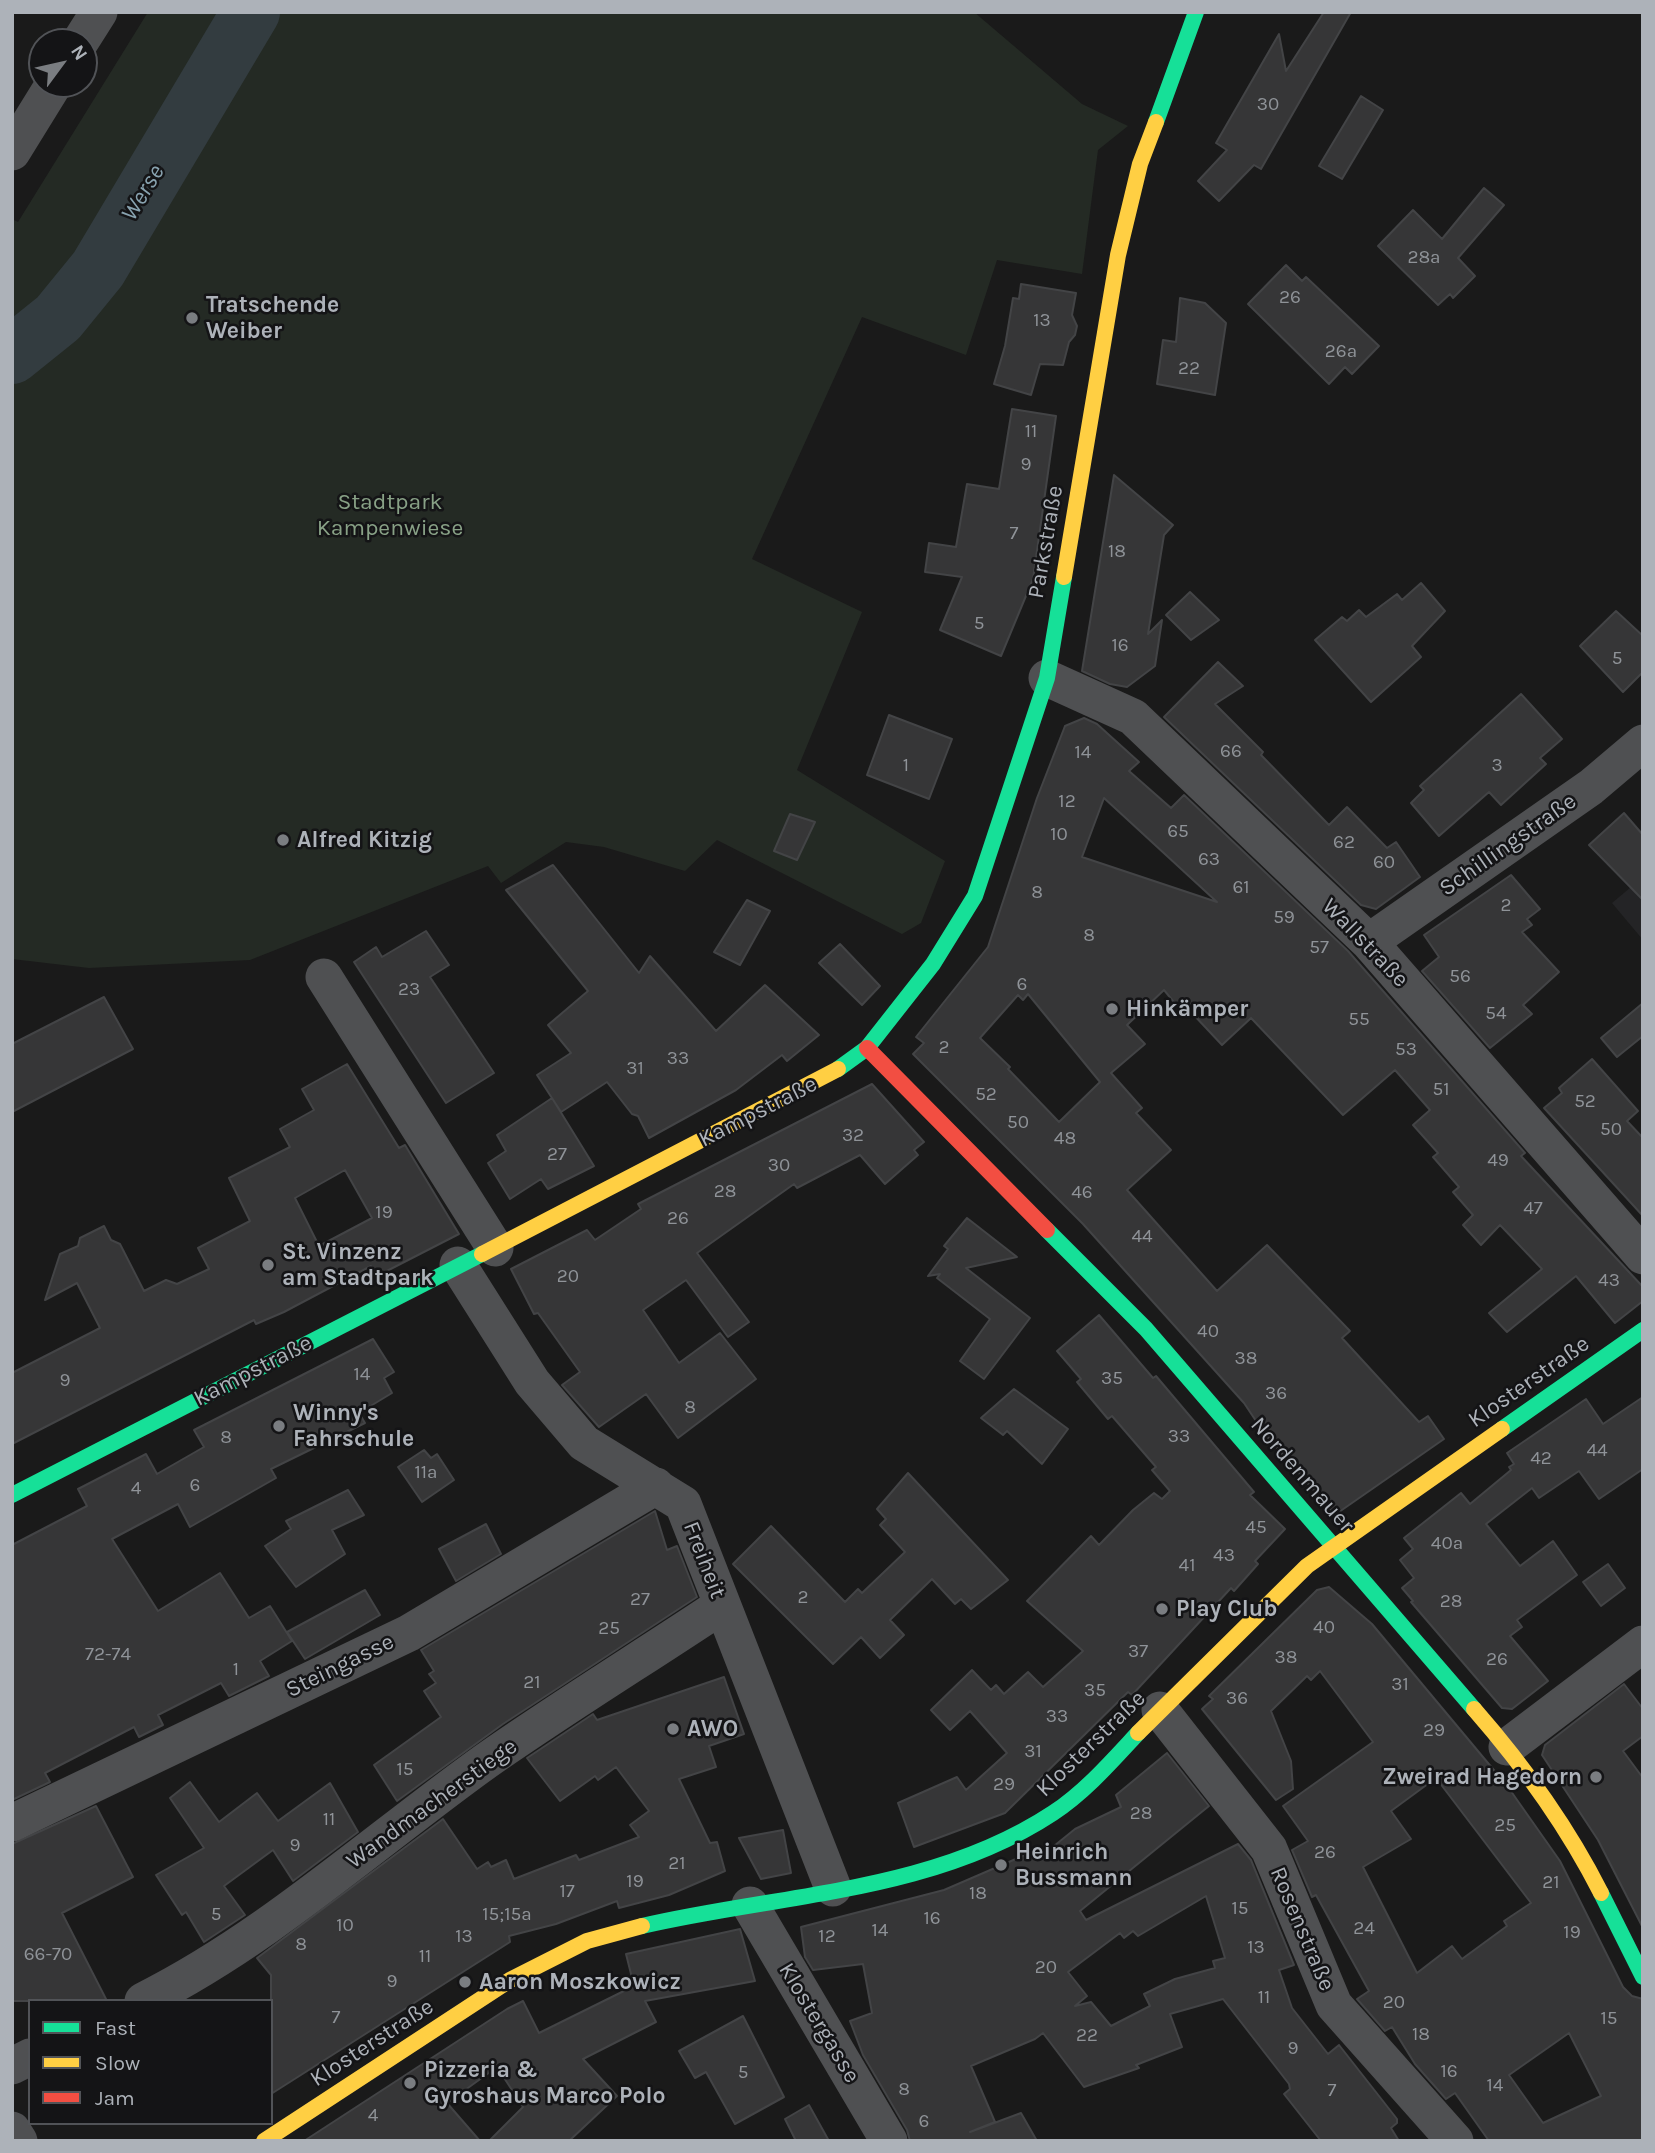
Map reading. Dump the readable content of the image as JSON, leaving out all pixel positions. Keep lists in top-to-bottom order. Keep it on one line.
{"streets":{"street":["Parkstraße","Schillingstraße","Wallstraße","Kampstraße","Klosterstraße","Nordenmauer","Freiheit","Steingasse","Wandmacherstiege","Rosenstraße","Klostergasse"]},"crossings":[["Parkstraße","Wallstraße"],["Parkstraße","Kampstraße"],["Parkstraße","Nordenmauer"],["Schillingstraße","Wallstraße"],["Kampstraße","Nordenmauer"],["Kampstraße","Freiheit"],["Klosterstraße","Nordenmauer"],["Klosterstraße","Freiheit"],["Klosterstraße","Rosenstraße"],["Klosterstraße","Klostergasse"],["Freiheit","Steingasse"],["Freiheit","Wandmacherstiege"]],"water":["Werse"],"parks":["Stadtpark Kampenwiese"],"places":["Tratschende Weiber","Alfred Kitzig","Hinkämper","St. Vinzenz am Stadtpark","Winny's Fahrschule","Play Club","AWO","Zweirad Hagedorn","Heinrich Bussmann","Aaron Moszkowicz","Pizzeria & Gyroshaus Marco Polo"],"house_numbers":["30","28a","26","13","26a","22","11","9","7","18","5","16","5","66","14","1","3","12","65","10","62","63","60","61","8","2","59","8","57","56","6","23","54","55","2","53","33","31","51","52","52","50","50","32","48","27","49","30","28","46","47","19","26","44","20","43","40","38","14","35","9","36","8","33","8","44","42","11a","6","4","45","40a","43","41","2","27","28","40","25","37","72-74","38","26","1","21","31","35","36","33","29","31","15","29","28","11","25","9","26","21","19","21","17","18","15","5","15;15a","16","10","24","14","19","13","12","8","13","66-70","11","20","9","11","20","7","15","18","22","9","16","5","14","8","7","4","6"],"legend":["Fast","Slow","Jam"],"north":"top right"}
